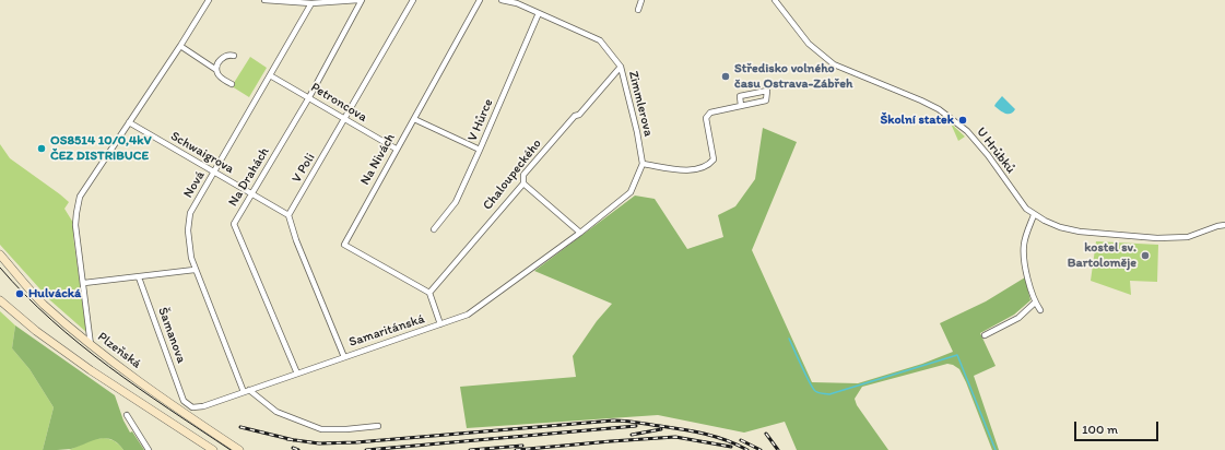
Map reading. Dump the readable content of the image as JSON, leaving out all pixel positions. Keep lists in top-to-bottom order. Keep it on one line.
{"streets":{"main road":["Plzeňská"],"street":["Petroncova","Zimmlerova","V Hůrce","U Hrůbků","Schwaigrova","Na Nivách","V Poli","Chaloupeckého","Na Drahách","Nová","Samaritánská","Šamanova"]},"crossings":[["Petroncova","Na Nivách"],["Petroncova","V Poli"],["Petroncova","Na Drahách"],["Petroncova","Nová"],["Zimmlerova","V Hůrce"],["Zimmlerova","Chaloupeckého"],["Schwaigrova","V Poli"],["Schwaigrova","Na Drahách"],["Schwaigrova","Nová"],["Na Nivách","Chaloupeckého"],["Na Drahách","Samaritánská"],["Nová","Samaritánská"],["Samaritánská","Šamanova"]],"places":["Středisko volného času Ostrava-Zábřeh","Školní statek","OS8514 10/0,4kV ČEZ DISTRIBUCE","kostel sv. Bartoloměje","Hulvácká"],"scale_bar":"100 m"}
